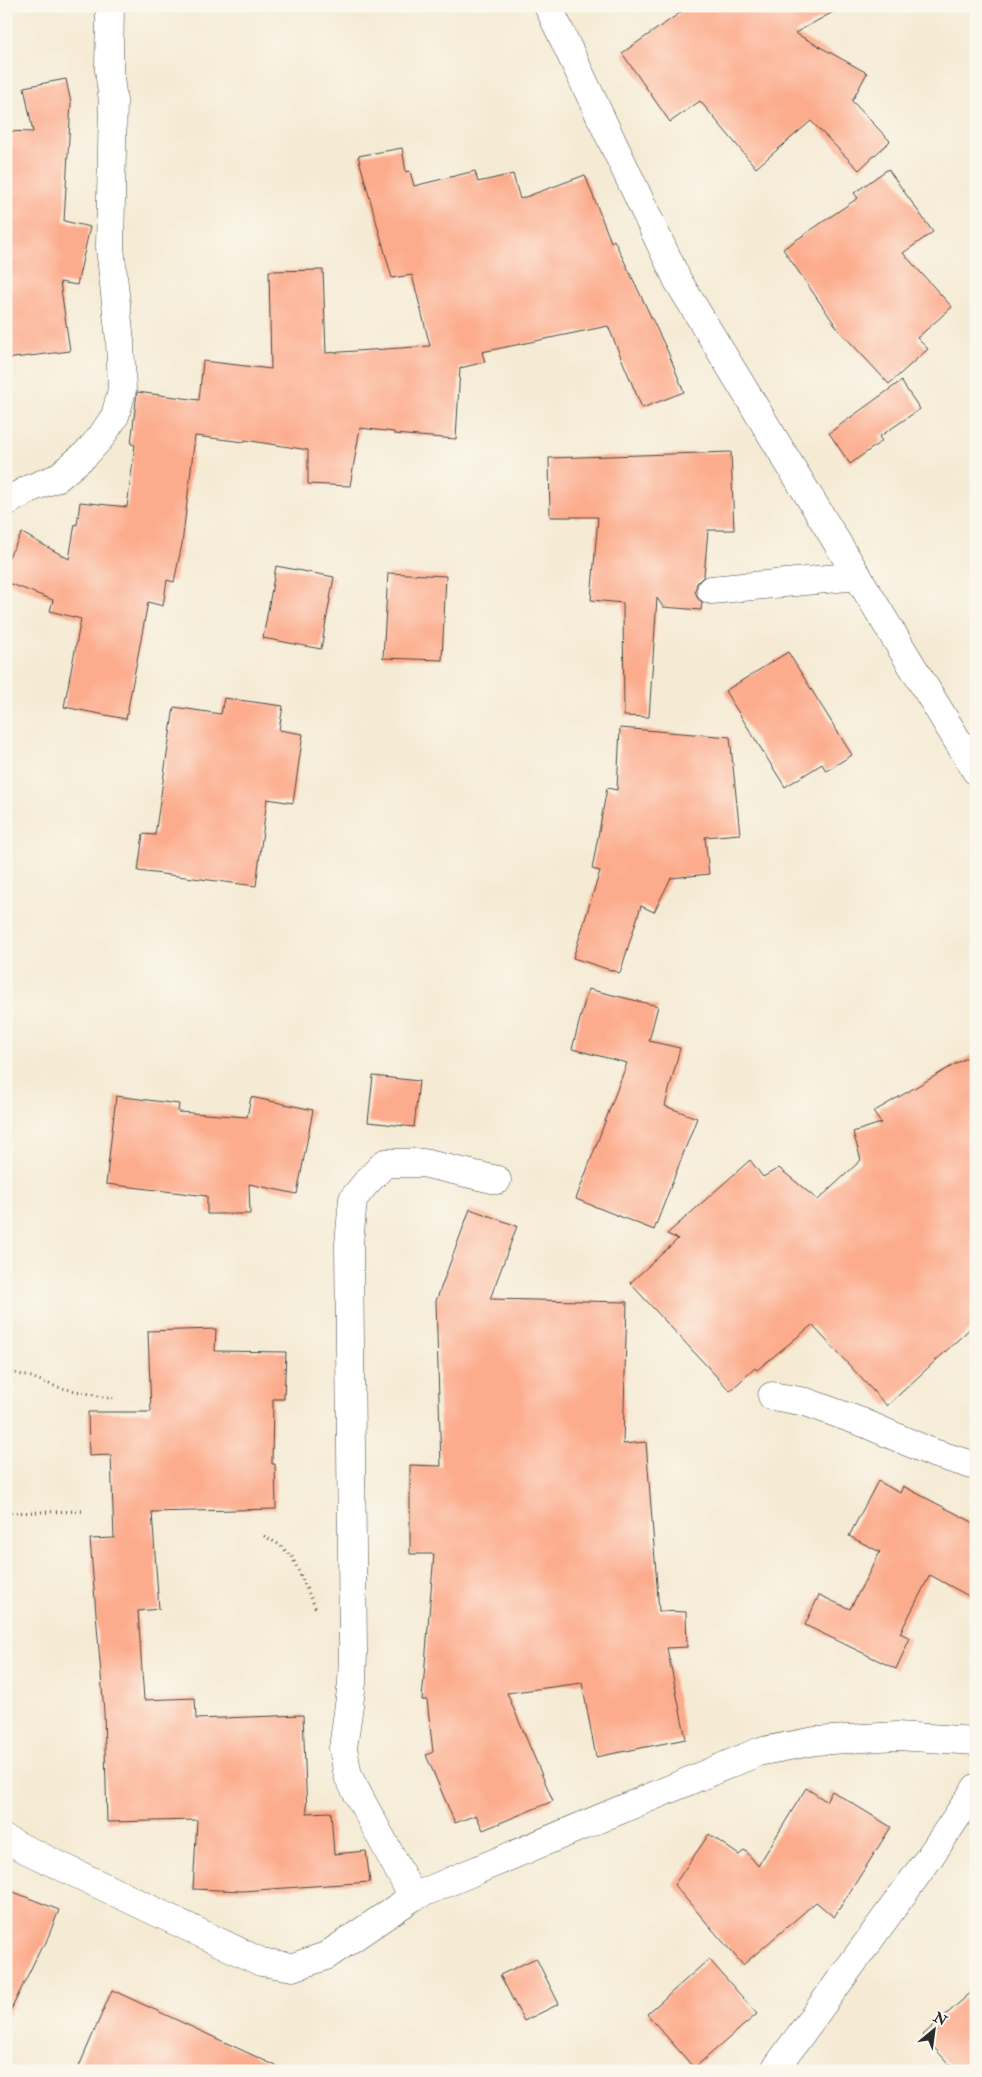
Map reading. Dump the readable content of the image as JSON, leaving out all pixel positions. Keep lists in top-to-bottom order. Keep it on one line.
{"north":"top right"}
